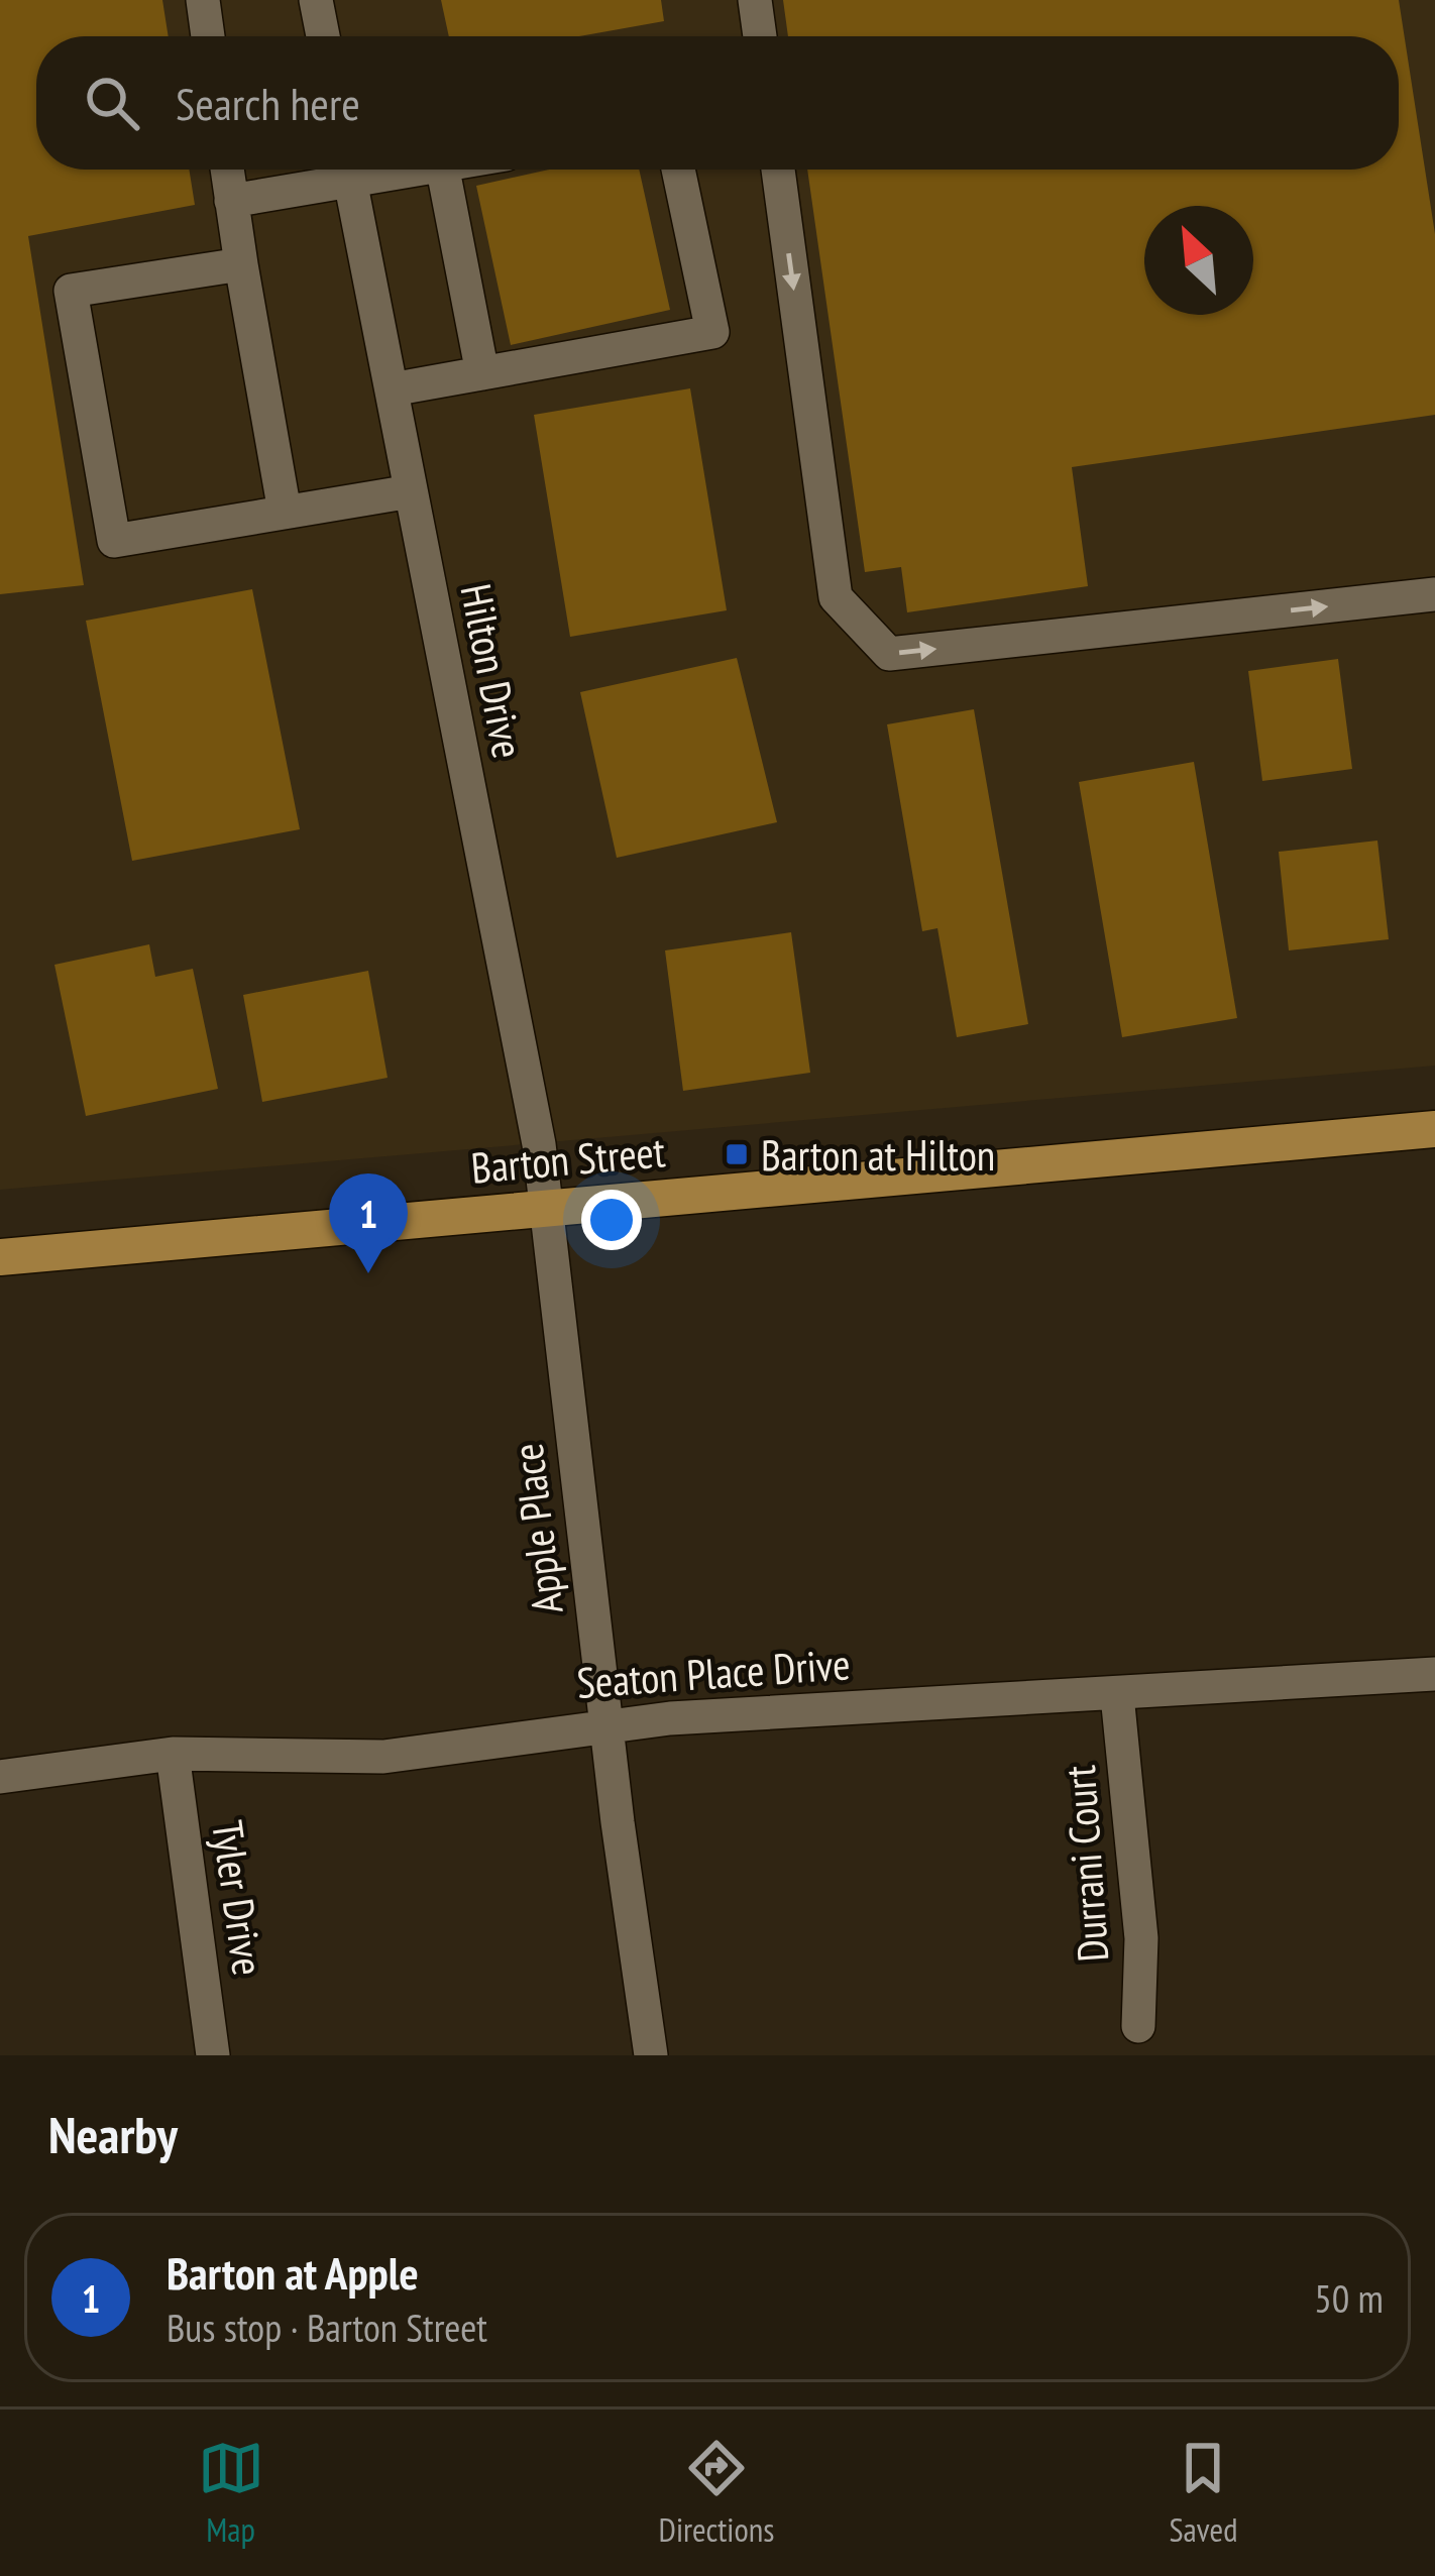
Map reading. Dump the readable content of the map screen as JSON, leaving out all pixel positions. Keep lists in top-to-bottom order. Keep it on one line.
{"streets":{"main road":["Barton Street"],"street":["Hilton Drive","Apple Place","Seaton Place Drive","Durrani Court","Tyler Drive"]},"crossings":[["Hilton Drive","Barton Street"],["Hilton Drive","Apple Place"],["Barton Street","Apple Place"],["Apple Place","Seaton Place Drive"],["Seaton Place Drive","Durrani Court"],["Seaton Place Drive","Tyler Drive"]],"places":{"transit":["Barton at Hilton"]},"north":"top left","page":{"search":"Search here","pins":"1","heading":"Nearby","list":[{"mark":"1","name":"Barton at Apple","note":"Bus stop · Barton Street","value":"50 m"}],"nav":["Map","Directions","Saved"]}}
